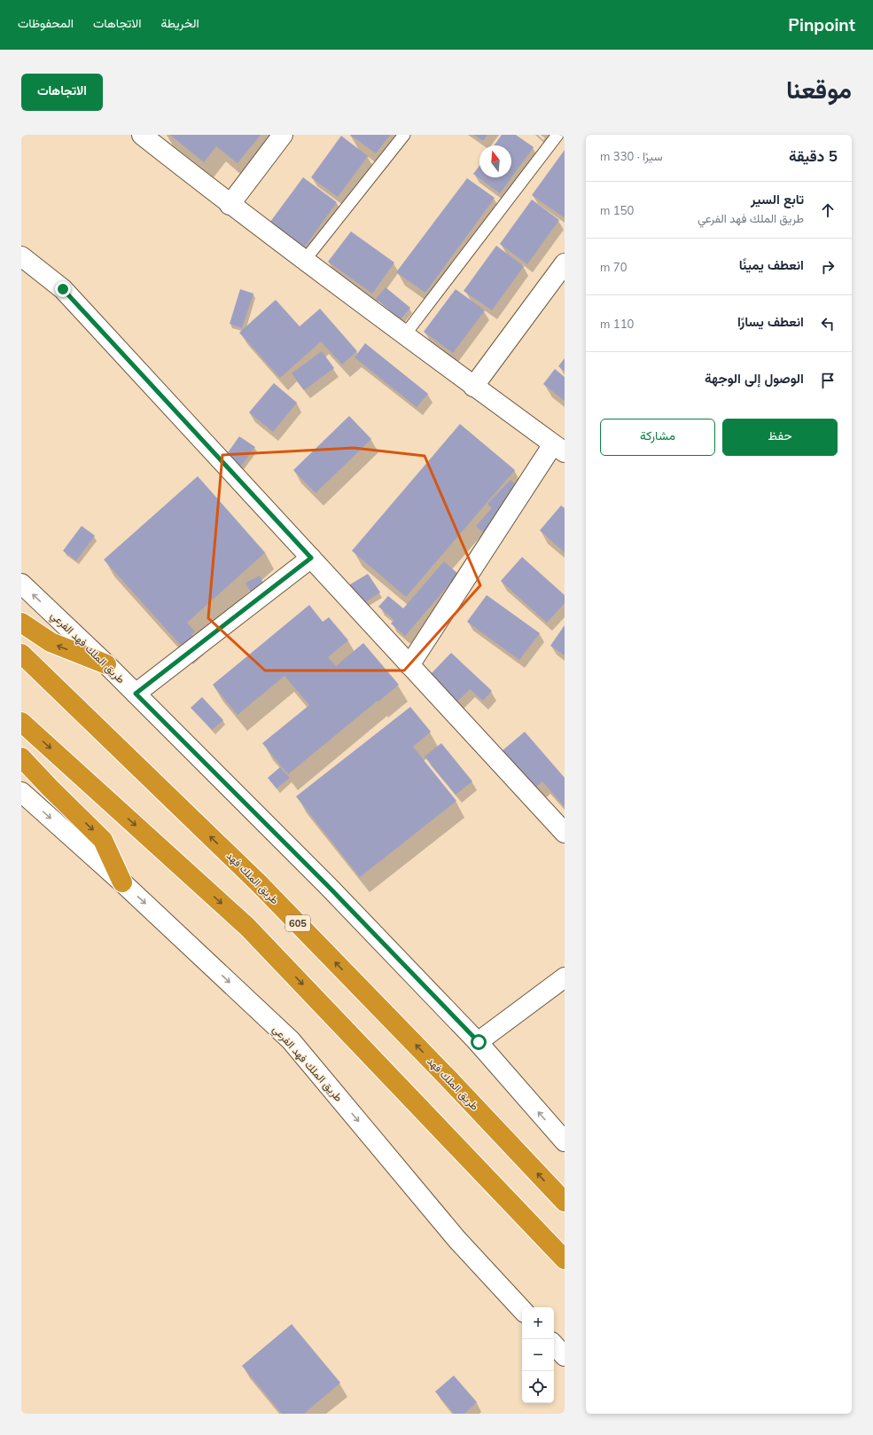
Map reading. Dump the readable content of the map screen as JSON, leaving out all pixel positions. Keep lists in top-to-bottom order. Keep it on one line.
{"streets":{"highway":["طريق الملك فهد","605"],"street":["طريق الملك فهد الفرعي"]},"north":"top","page":{"header":"Pinpoint","nav":["الخريطة","الاتجاهات","المحفوظات"],"title":"موقعنا","buttons":["الاتجاهات",["حفظ","مشاركة"]],"heading":["5 دقيقة","سيرًا · 330 m"],"list":[["تابع السير","طريق الملك فهد الفرعي","150 m"],["انعطف يمينًا","70 m"],["انعطف يسارًا","110 m"],"الوصول إلى الوجهة"],"map_buttons":["+","−"]}}
